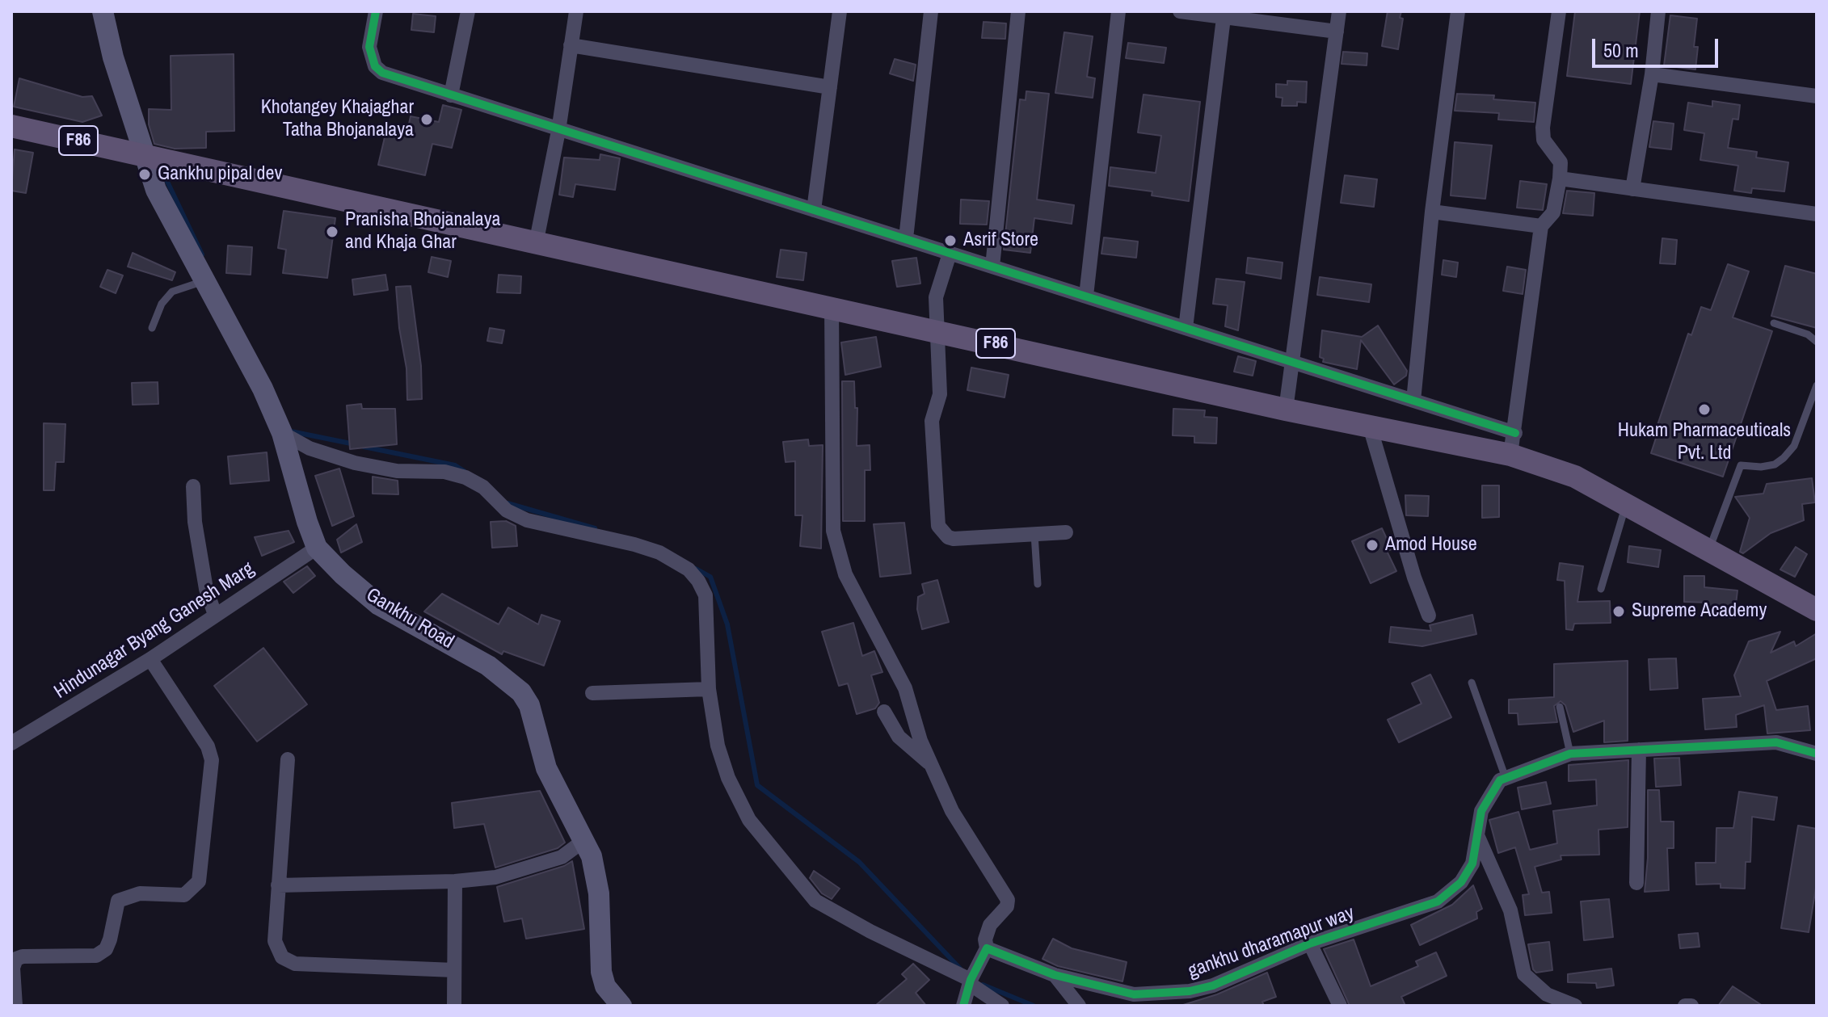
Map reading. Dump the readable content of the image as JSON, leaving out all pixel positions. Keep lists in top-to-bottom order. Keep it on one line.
{"streets":{"main road":["F86","Gankhu Road"],"street":["Hindunagar Byang Ganesh Marg","gankhu dharamapur way"]},"crossings":[["F86","Gankhu Road"],["Gankhu Road","Hindunagar Byang Ganesh Marg"]],"places":["Khotangey Khajaghar Tatha Bhojanalaya","Gankhu pipal dev","Pranisha Bhojanalaya and Khaja Ghar","Asrif Store","Hukam Pharmaceuticals Pvt. Ltd","Amod House","Supreme Academy"],"scale_bar":"50 m"}
